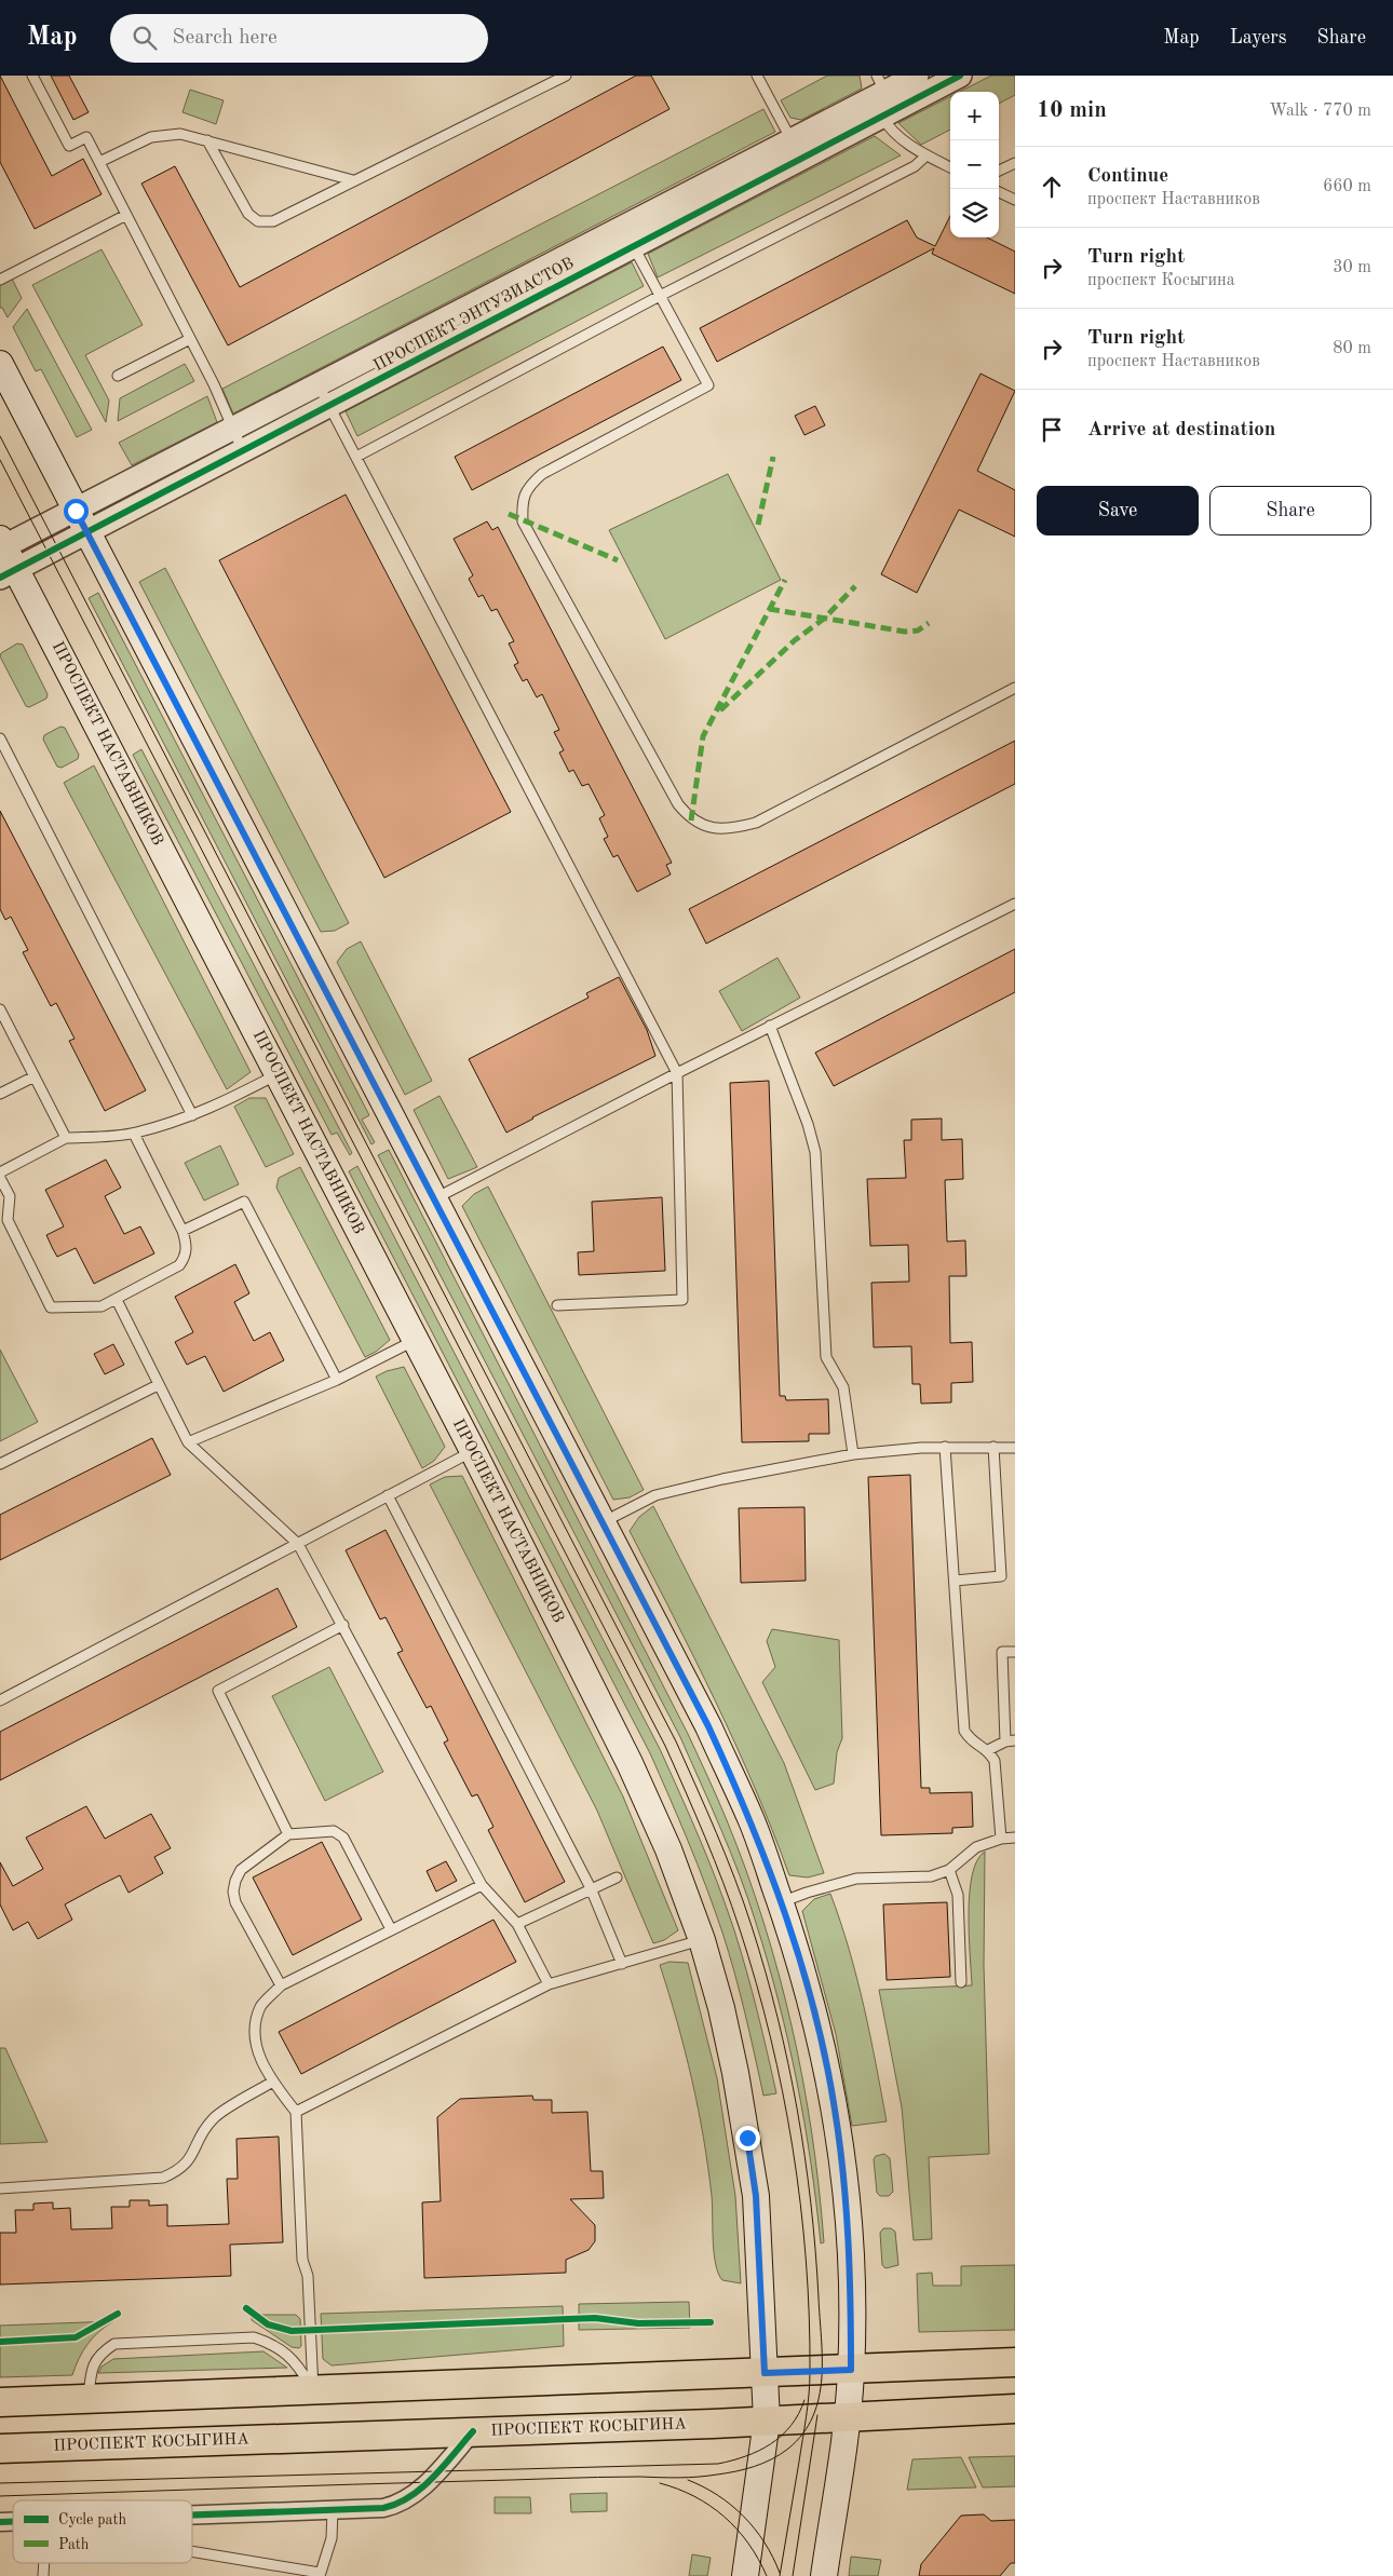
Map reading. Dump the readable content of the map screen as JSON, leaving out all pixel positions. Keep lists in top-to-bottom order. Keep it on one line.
{"streets":{"main road":["ПРОСПЕКТ НАСТАВНИКОВ","ПРОСПЕКТ КОСЫГИНА"],"street":["ПРОСПЕКТ ЭНТУЗИАСТОВ"]},"crossings":[["ПРОСПЕКТ ЭНТУЗИАСТОВ","ПРОСПЕКТ НАСТАВНИКОВ"],["ПРОСПЕКТ НАСТАВНИКОВ","ПРОСПЕКТ КОСЫГИНА"]],"legend":["Cycle path","Path"],"page":{"header":"Map","search":"Search here","nav":["Map","Layers","Share"],"heading":["10 min","Walk · 770 m"],"map_buttons":["+","−"],"list":[["Continue","проспект Наставников","660 m"],["Turn right","проспект Косыгина","30 m"],["Turn right","проспект Наставников","80 m"],"Arrive at destination"],"buttons":["Save","Share"]}}
